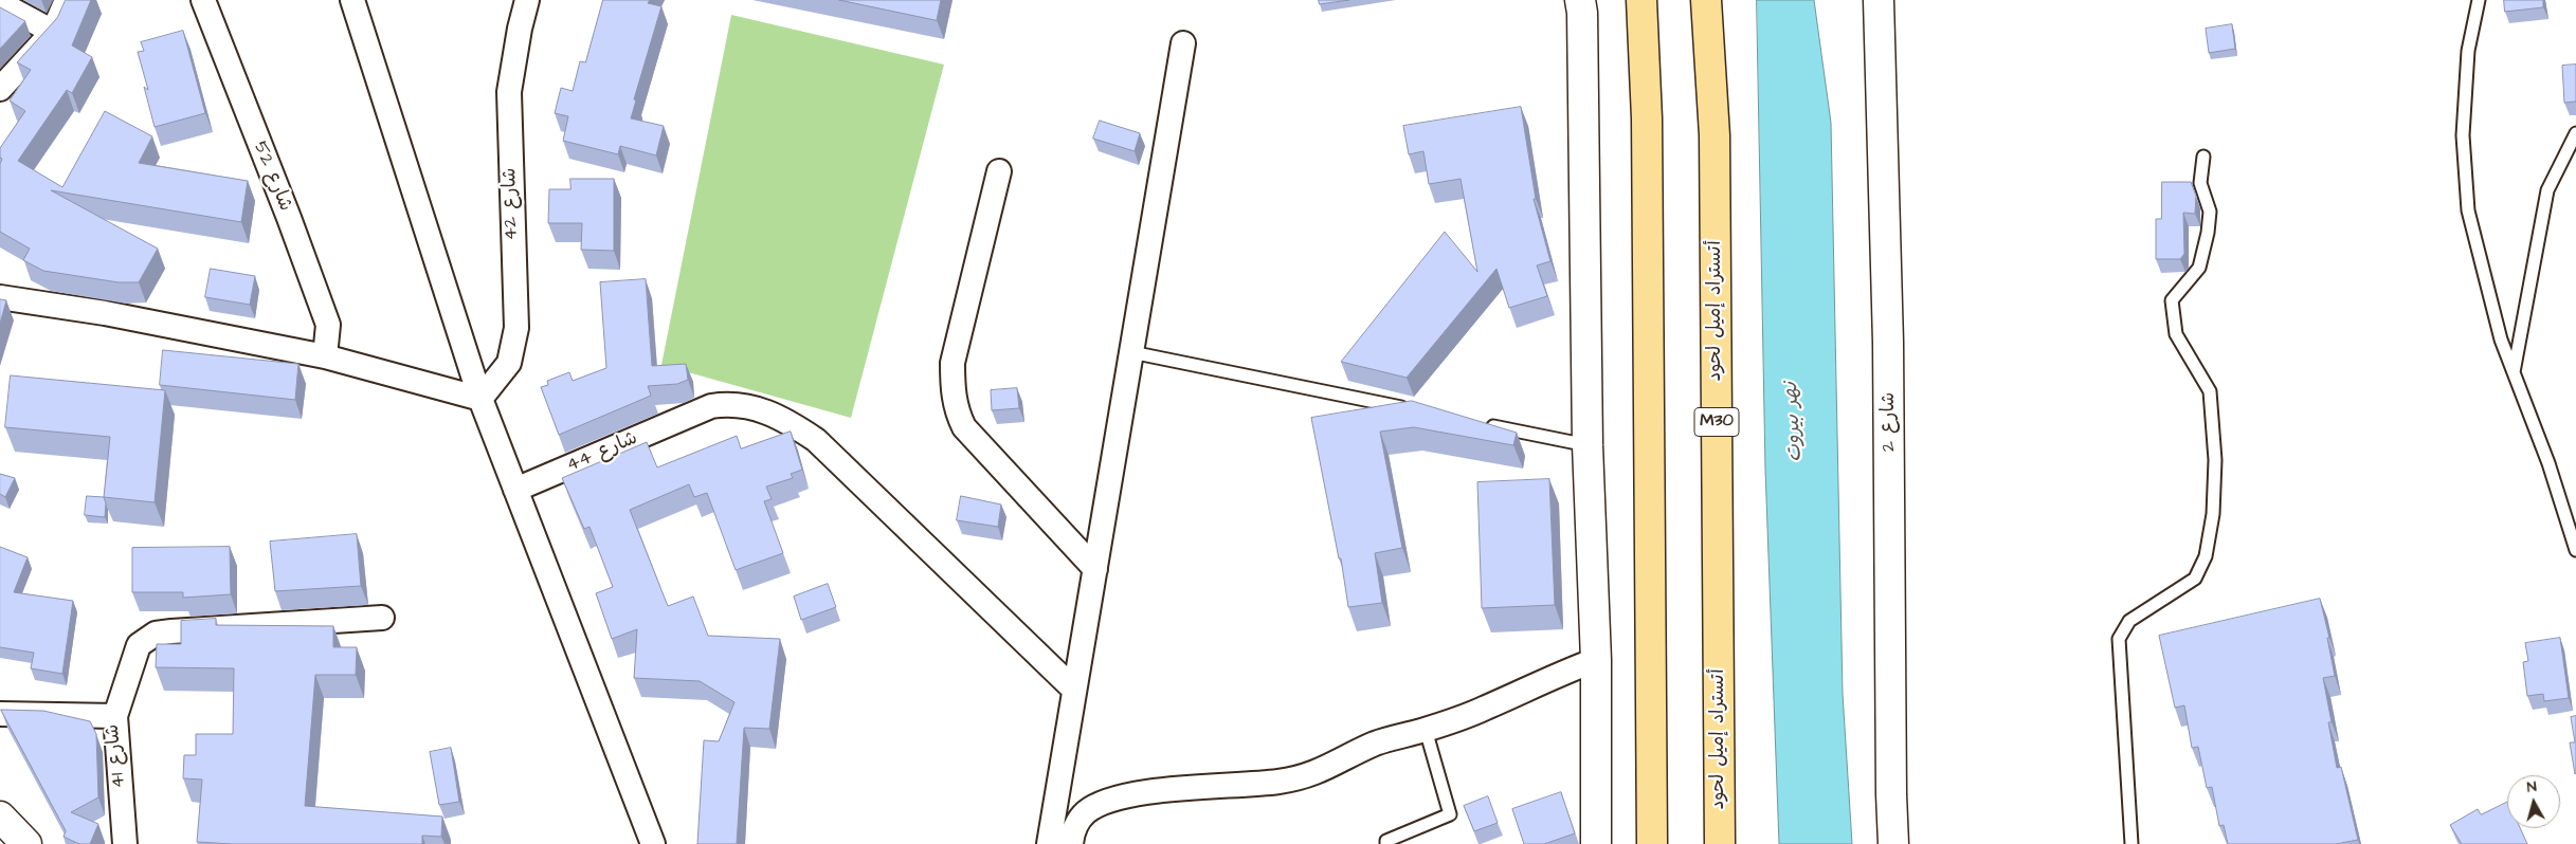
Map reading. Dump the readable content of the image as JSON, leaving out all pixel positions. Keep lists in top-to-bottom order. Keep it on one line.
{"streets":{"highway":["أتستراد إميل لحود","M30"],"street":["شارع 52","شارع 42","شارع 2","شارع 44","شارع 41"]},"water":["نهر بيروت"],"north":"top"}
